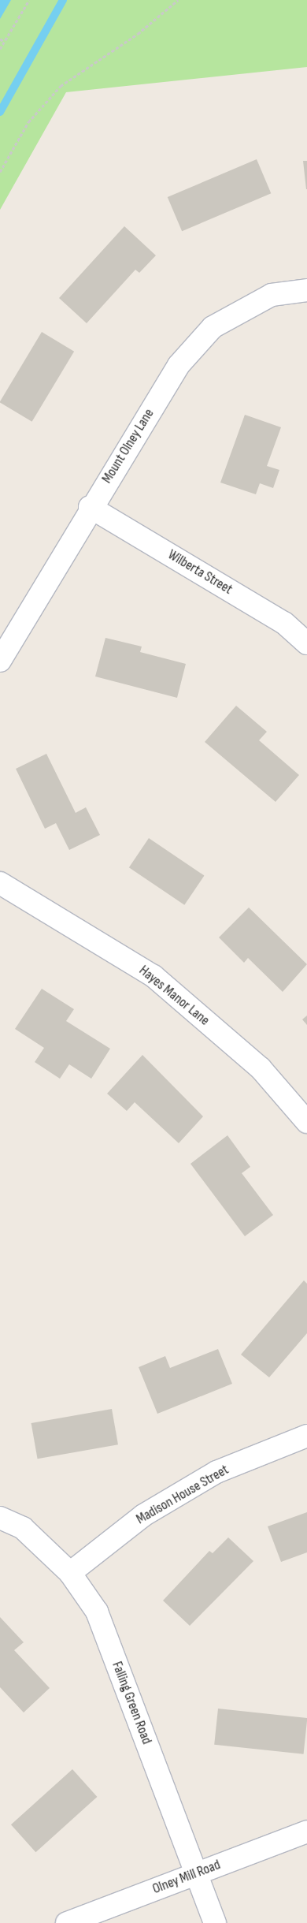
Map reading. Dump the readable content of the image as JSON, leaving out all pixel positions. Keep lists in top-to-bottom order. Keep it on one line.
{"streets":{"street":["Mount Olney Lane","Wilberta Street","Hayes Manor Lane","Madison House Street","Falling Green Road","Olney Mill Road"]},"crossings":[["Mount Olney Lane","Wilberta Street"],["Madison House Street","Falling Green Road"],["Falling Green Road","Olney Mill Road"]]}
